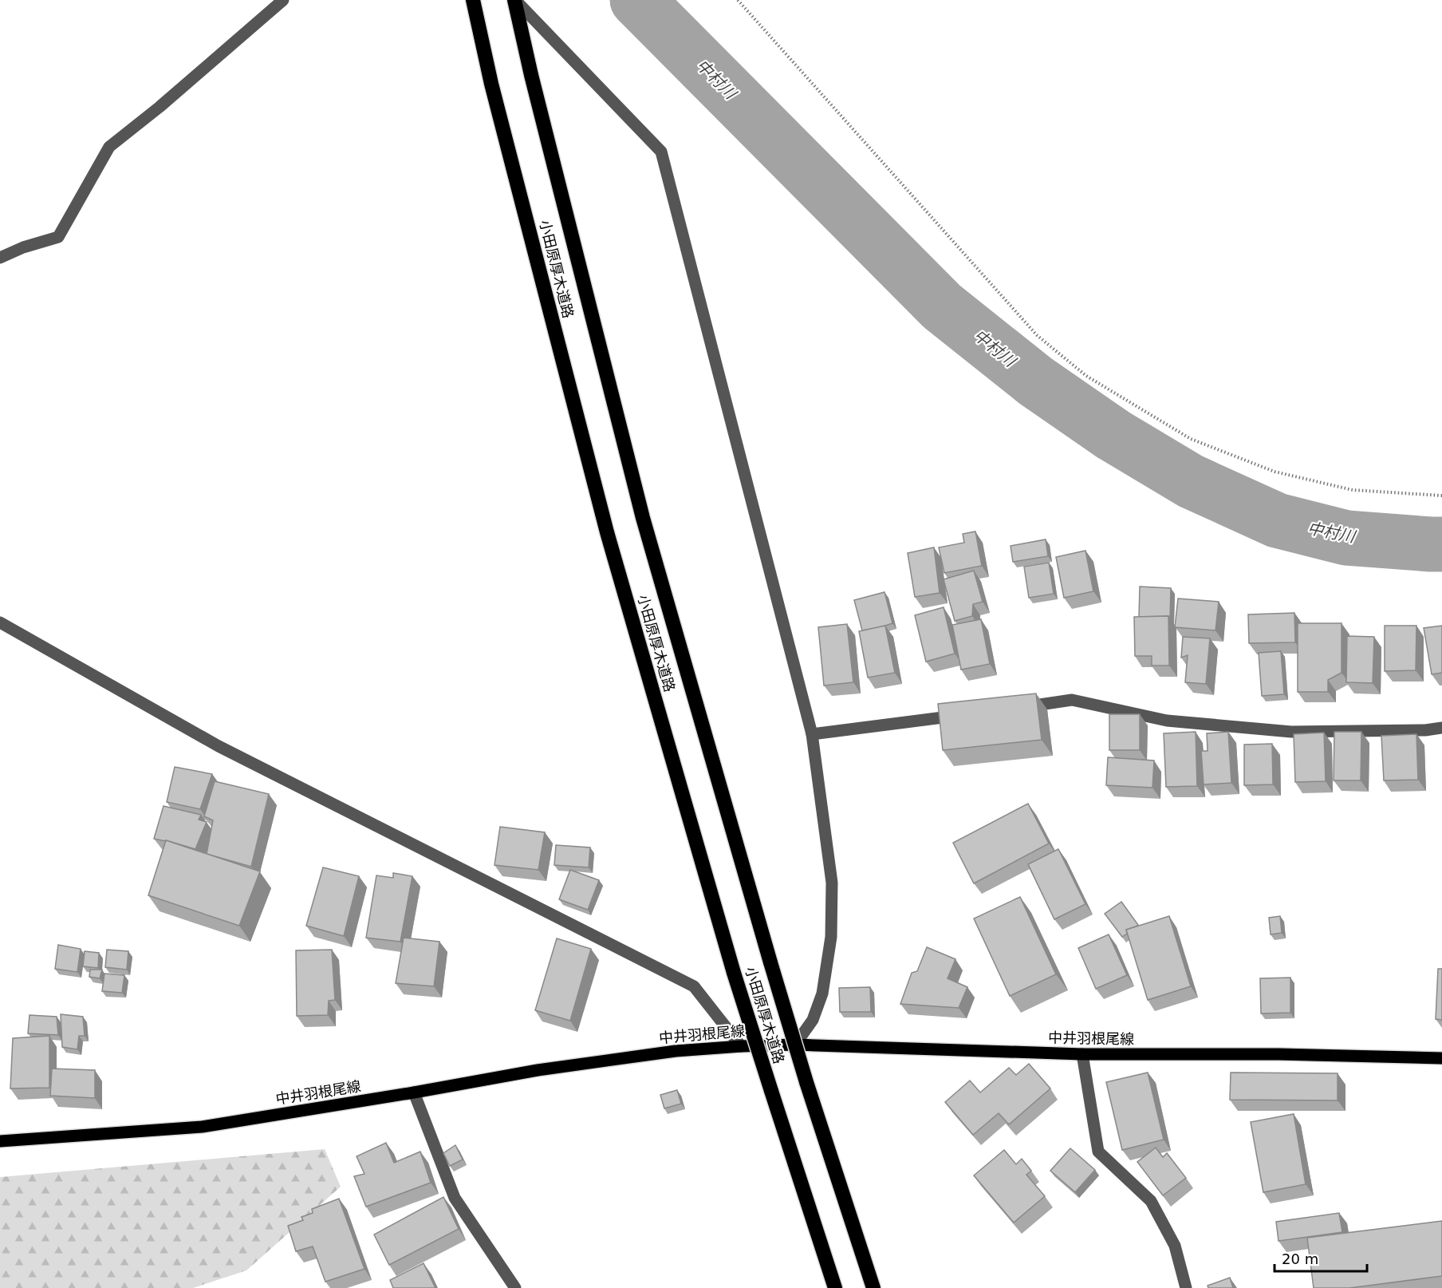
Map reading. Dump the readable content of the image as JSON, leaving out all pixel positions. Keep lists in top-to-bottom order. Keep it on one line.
{"streets":{"highway":["小田原厚木道路"],"main road":["中井羽根尾線"]},"water":["中村川"],"scale_bar":"20 m"}
